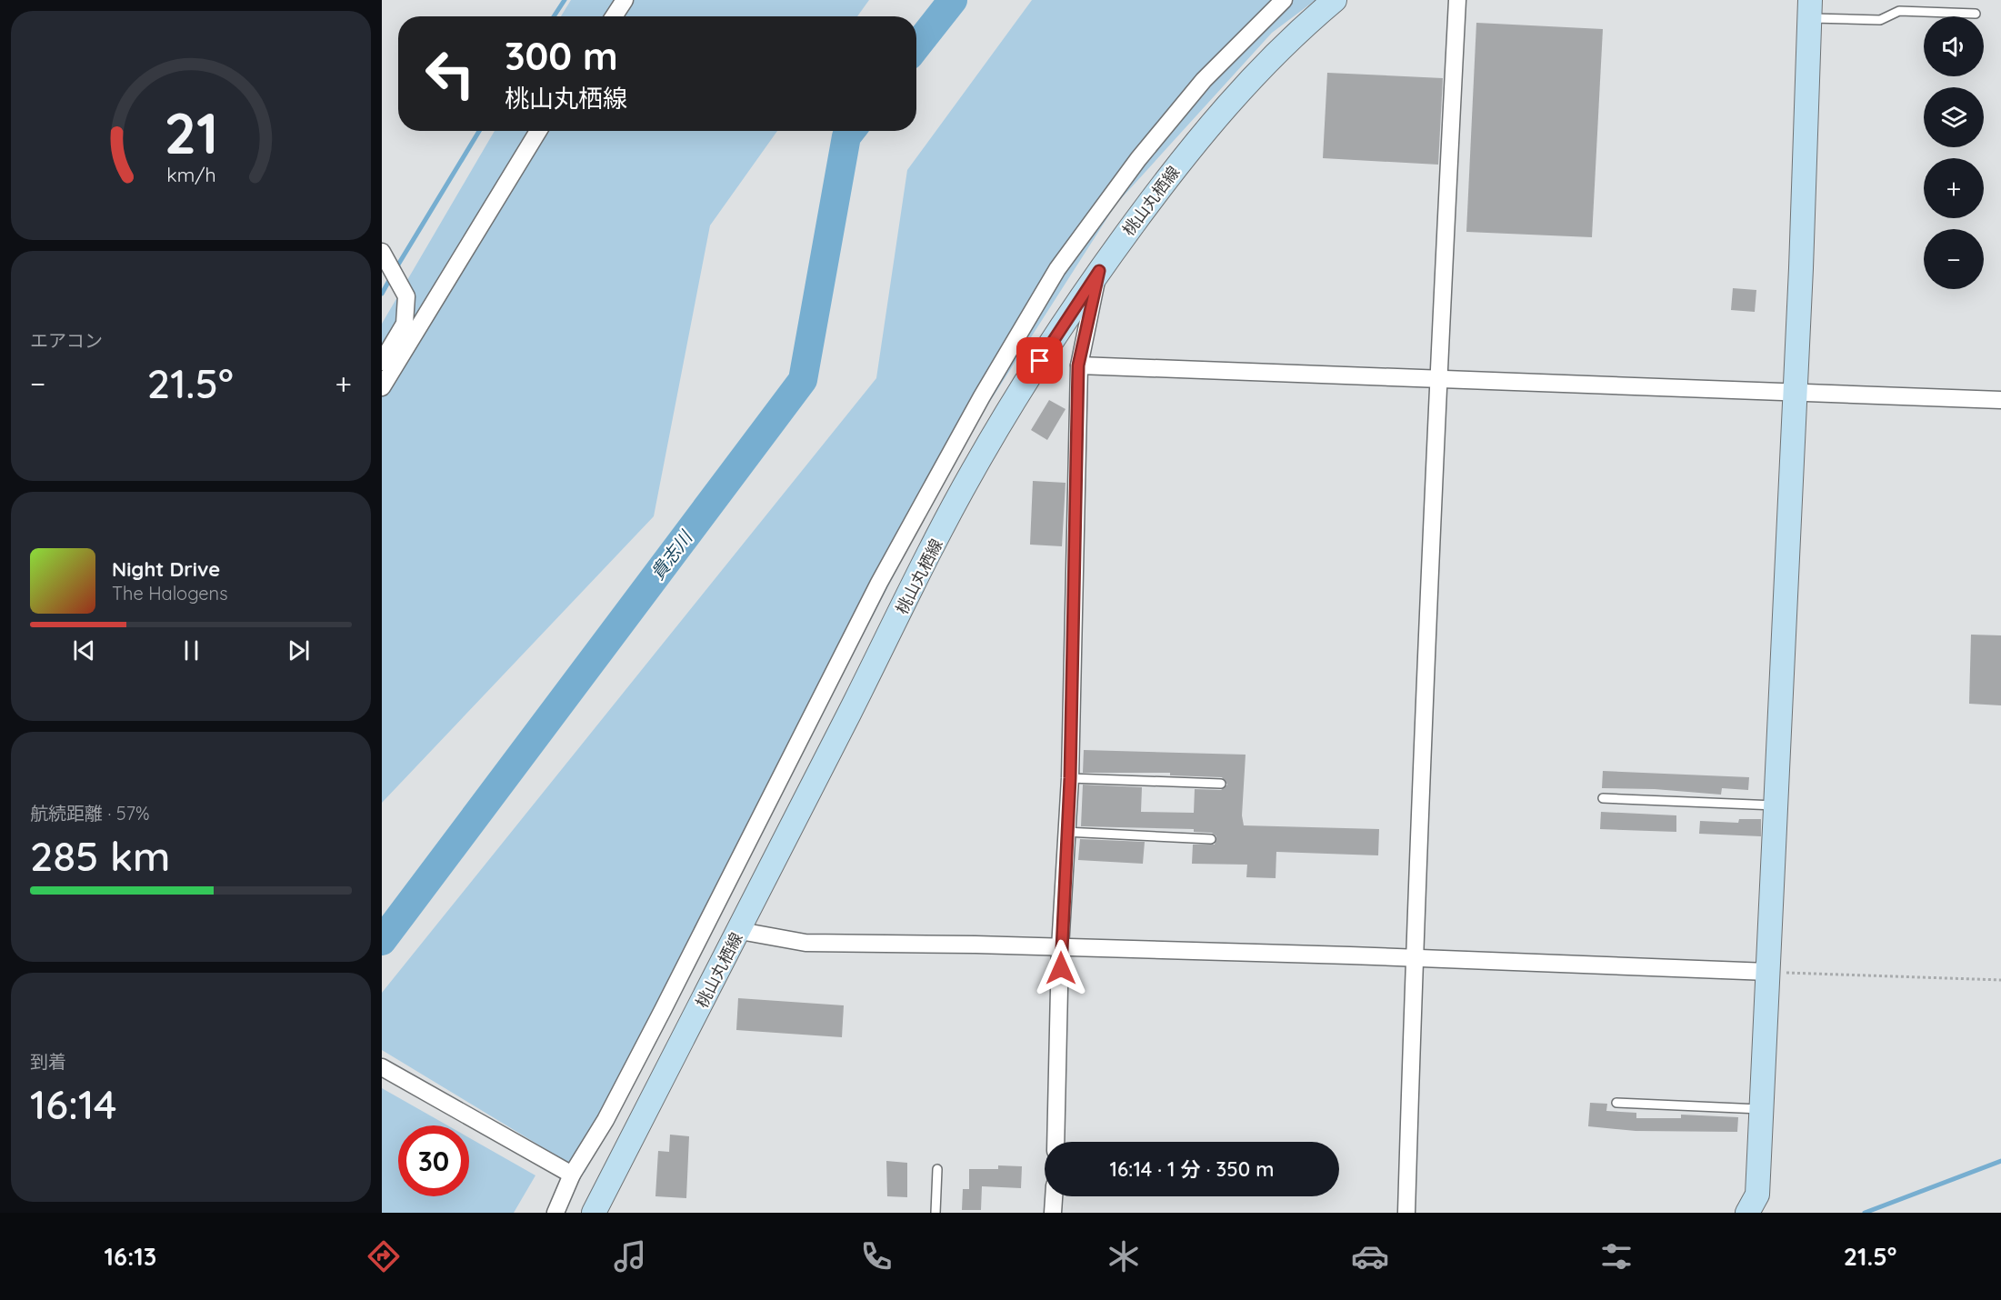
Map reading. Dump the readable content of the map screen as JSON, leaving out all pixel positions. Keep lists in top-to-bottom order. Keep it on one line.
{"streets":{"main road":["桃山丸栖線"]},"water":["貴志川"],"page":{"map_buttons":["+","−"],"turn":["300 m","桃山丸栖線"],"tile":["エアコン",["航続距離 · 57%","285 km"],["到着","16:14"]],"heat":["−","21.5°","+"],"song":["Night Drive","The Halogens"],"limit":"30","trip":"16:14 · 1 分 · 350 m","tabs":["16:13","21.5°"],"gauge":["21","km/h"]}}
